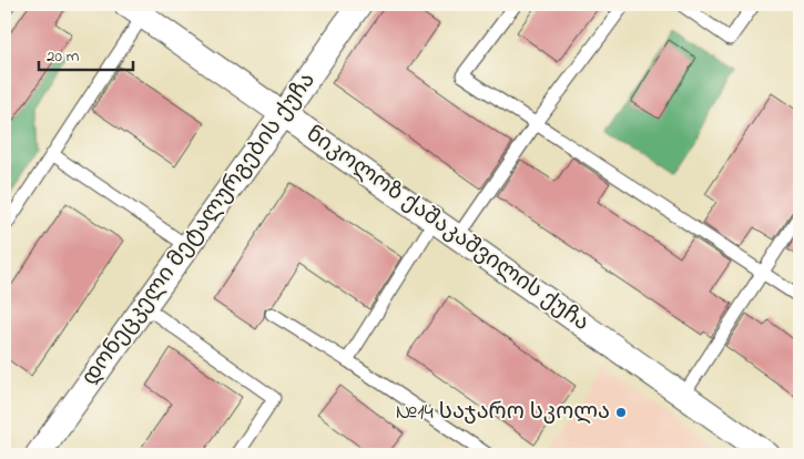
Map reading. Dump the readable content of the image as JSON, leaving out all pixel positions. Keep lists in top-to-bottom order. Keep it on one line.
{"streets":{"street":["დონეცკელი მეტალურგების ქუჩა","ნიკოლოზ ქაშაკაშვილის ქუჩა"]},"crossings":[["დონეცკელი მეტალურგების ქუჩა","ნიკოლოზ ქაშაკაშვილის ქუჩა"]],"places":["№14 საჯარო სკოლა"],"scale_bar":"20 m"}
